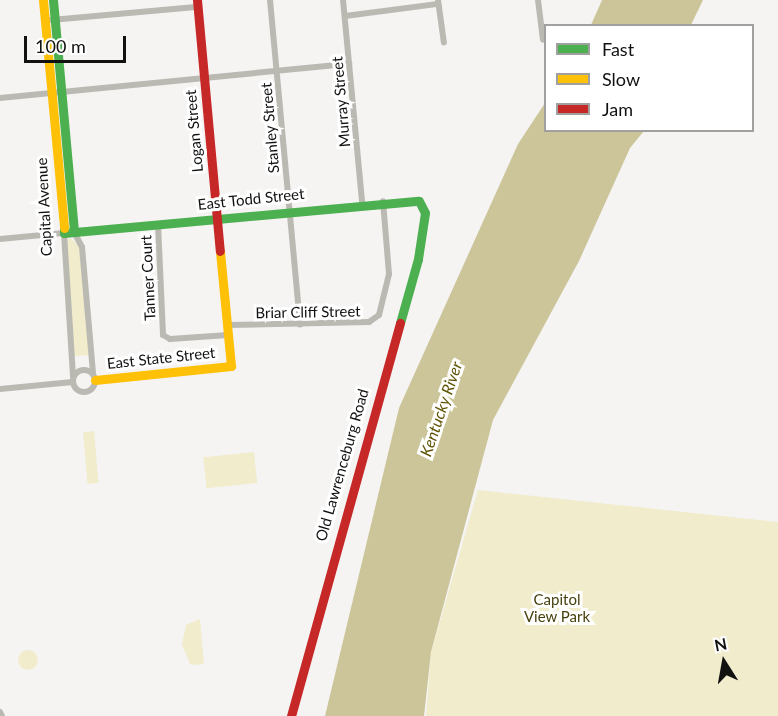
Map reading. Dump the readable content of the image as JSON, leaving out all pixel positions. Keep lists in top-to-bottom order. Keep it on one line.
{"streets":{"main road":["Logan Street","East Todd Street","Capital Avenue","East State Street","Old Lawrenceburg Road"],"street":["Murray Street","Stanley Street","Tanner Court","Briar Cliff Street"]},"crossings":[["Murray Street","East Todd Street"],["Stanley Street","East Todd Street"],["Stanley Street","Briar Cliff Street"],["Logan Street","East Todd Street"],["Logan Street","Tanner Court"],["Logan Street","Briar Cliff Street"],["Logan Street","East State Street"],["East Todd Street","Capital Avenue"],["East Todd Street","Tanner Court"],["East Todd Street","Briar Cliff Street"],["East Todd Street","Old Lawrenceburg Road"],["Capital Avenue","East State Street"],["Tanner Court","Briar Cliff Street"]],"water":["Kentucky River"],"parks":["Capitol View Park"],"legend":["Fast","Slow","Jam"],"scale_bar":"100 m","north":"top"}
